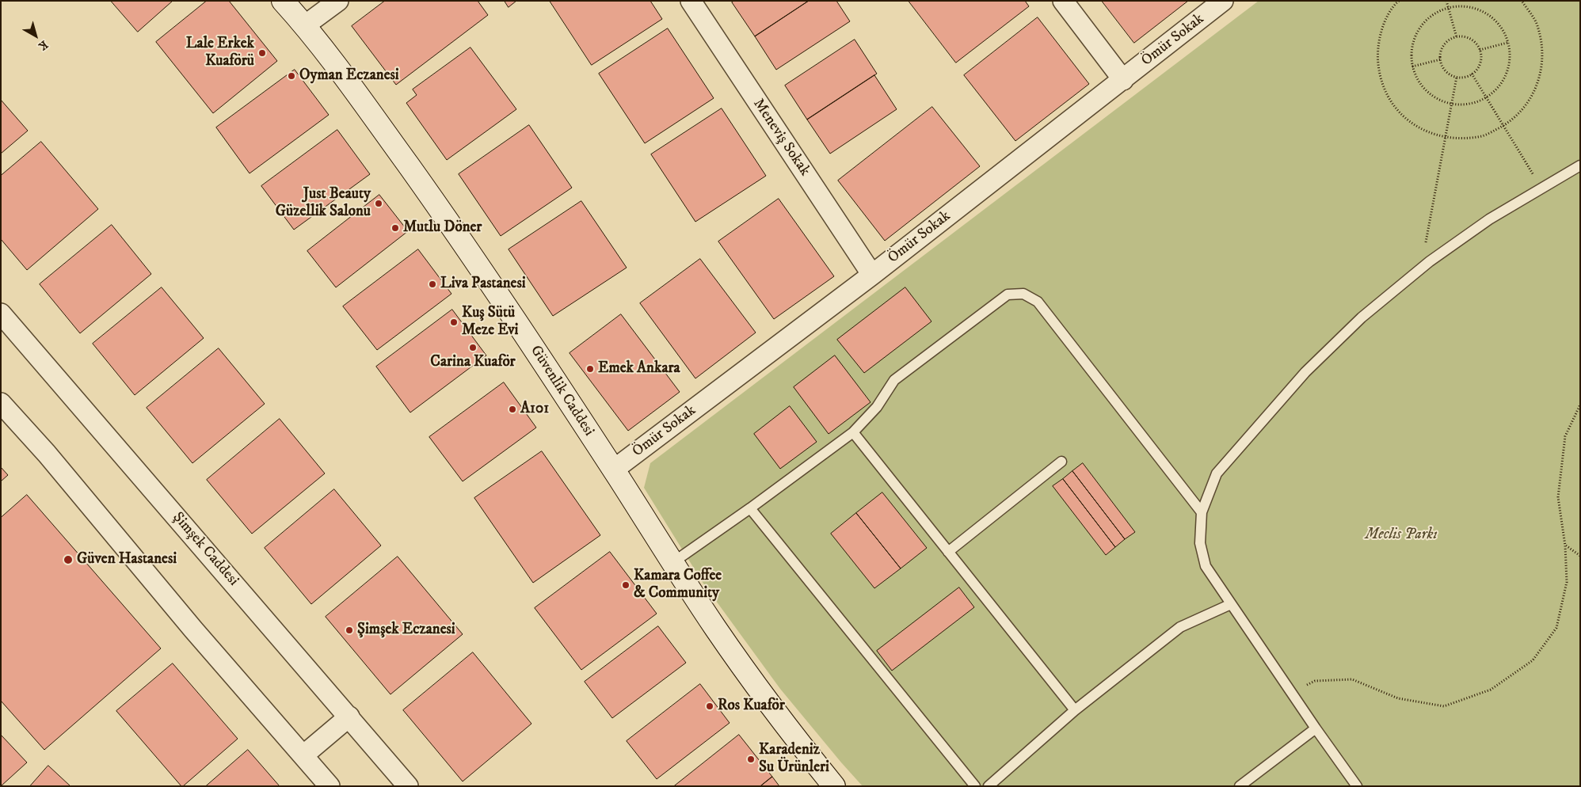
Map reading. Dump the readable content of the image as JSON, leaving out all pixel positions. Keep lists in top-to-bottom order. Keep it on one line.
{"streets":{"main road":["Güvenlik Caddesi"],"street":["Ömür Sokak","Meneviş Sokak","Şimşek Caddesi"]},"crossings":[["Ömür Sokak","Meneviş Sokak"],["Ömür Sokak","Güvenlik Caddesi"]],"parks":["Meclis Parkı"],"places":["Lale Erkek Kuaförü","Oyman Eczanesi","Just Beauty Güzellik Salonu","Mutlu Döner","Liva Pastanesi","Kuş Sütü Meze Evi","Carina Kuaför","Emek Ankara","A101","Güven Hastanesi","Kamara Coffee & Community","Şimşek Eczanesi","Ros Kuaför","Karadeniz Su Ürünleri"],"north":"bottom right"}
